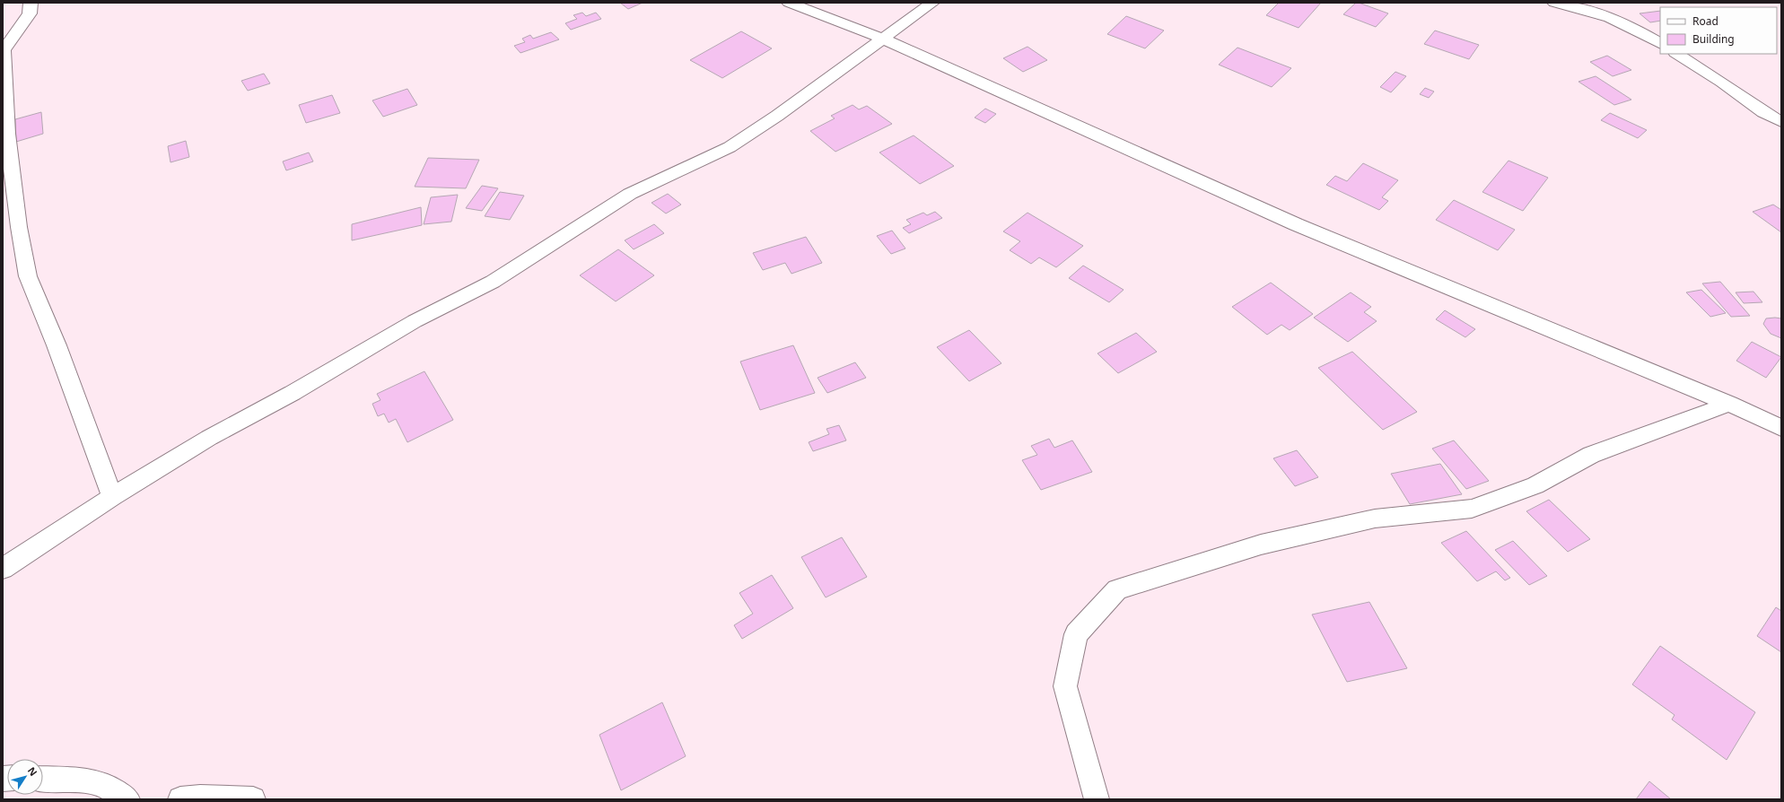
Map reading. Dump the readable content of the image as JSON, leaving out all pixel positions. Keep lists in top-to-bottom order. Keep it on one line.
{"legend":["Road","Building"],"north":"top right"}
